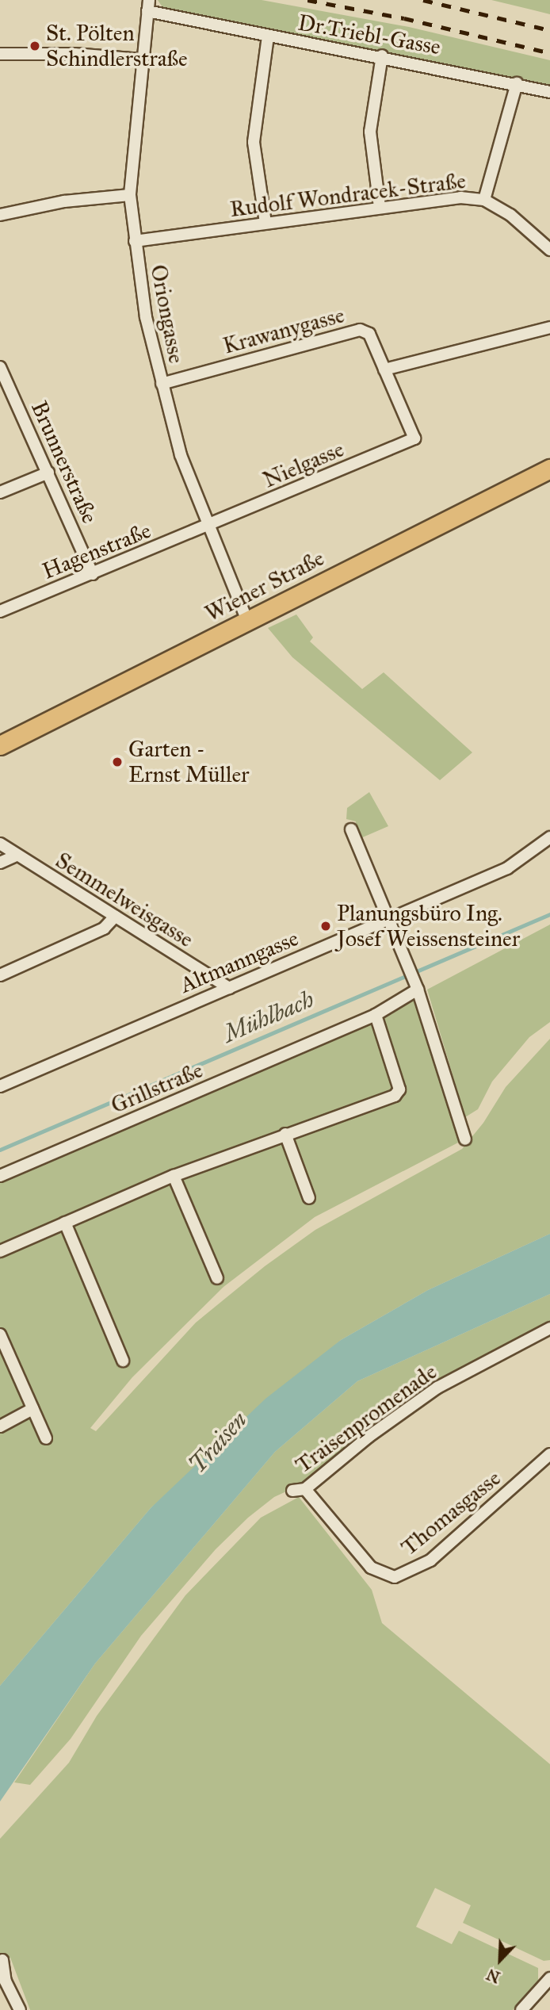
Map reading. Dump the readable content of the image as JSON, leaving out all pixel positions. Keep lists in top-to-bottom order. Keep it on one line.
{"streets":{"main road":["Wiener Straße"],"street":["Dr.Triebl-Gasse","Rudolf Wondracek-Straße","Oriongasse","Krawanygasse","Brunnerstraße","Nielgasse","Hagenstraße","Semmelweisgasse","Altmanngasse","Grillstraße","Traisenpromenade","Thomasgasse"]},"crossings":[["Dr.Triebl-Gasse","Oriongasse"],["Rudolf Wondracek-Straße","Oriongasse"],["Oriongasse","Krawanygasse"],["Oriongasse","Nielgasse"],["Oriongasse","Hagenstraße"],["Oriongasse","Wiener Straße"],["Krawanygasse","Nielgasse"],["Brunnerstraße","Hagenstraße"],["Nielgasse","Hagenstraße"],["Semmelweisgasse","Altmanngasse"],["Traisenpromenade","Thomasgasse"]],"water":["Mühlbach","Traisen"],"places":["St. Pölten Schindlerstraße","Garten - Ernst Müller","Planungsbüro Ing. Josef Weissensteiner"],"north":"bottom left"}
